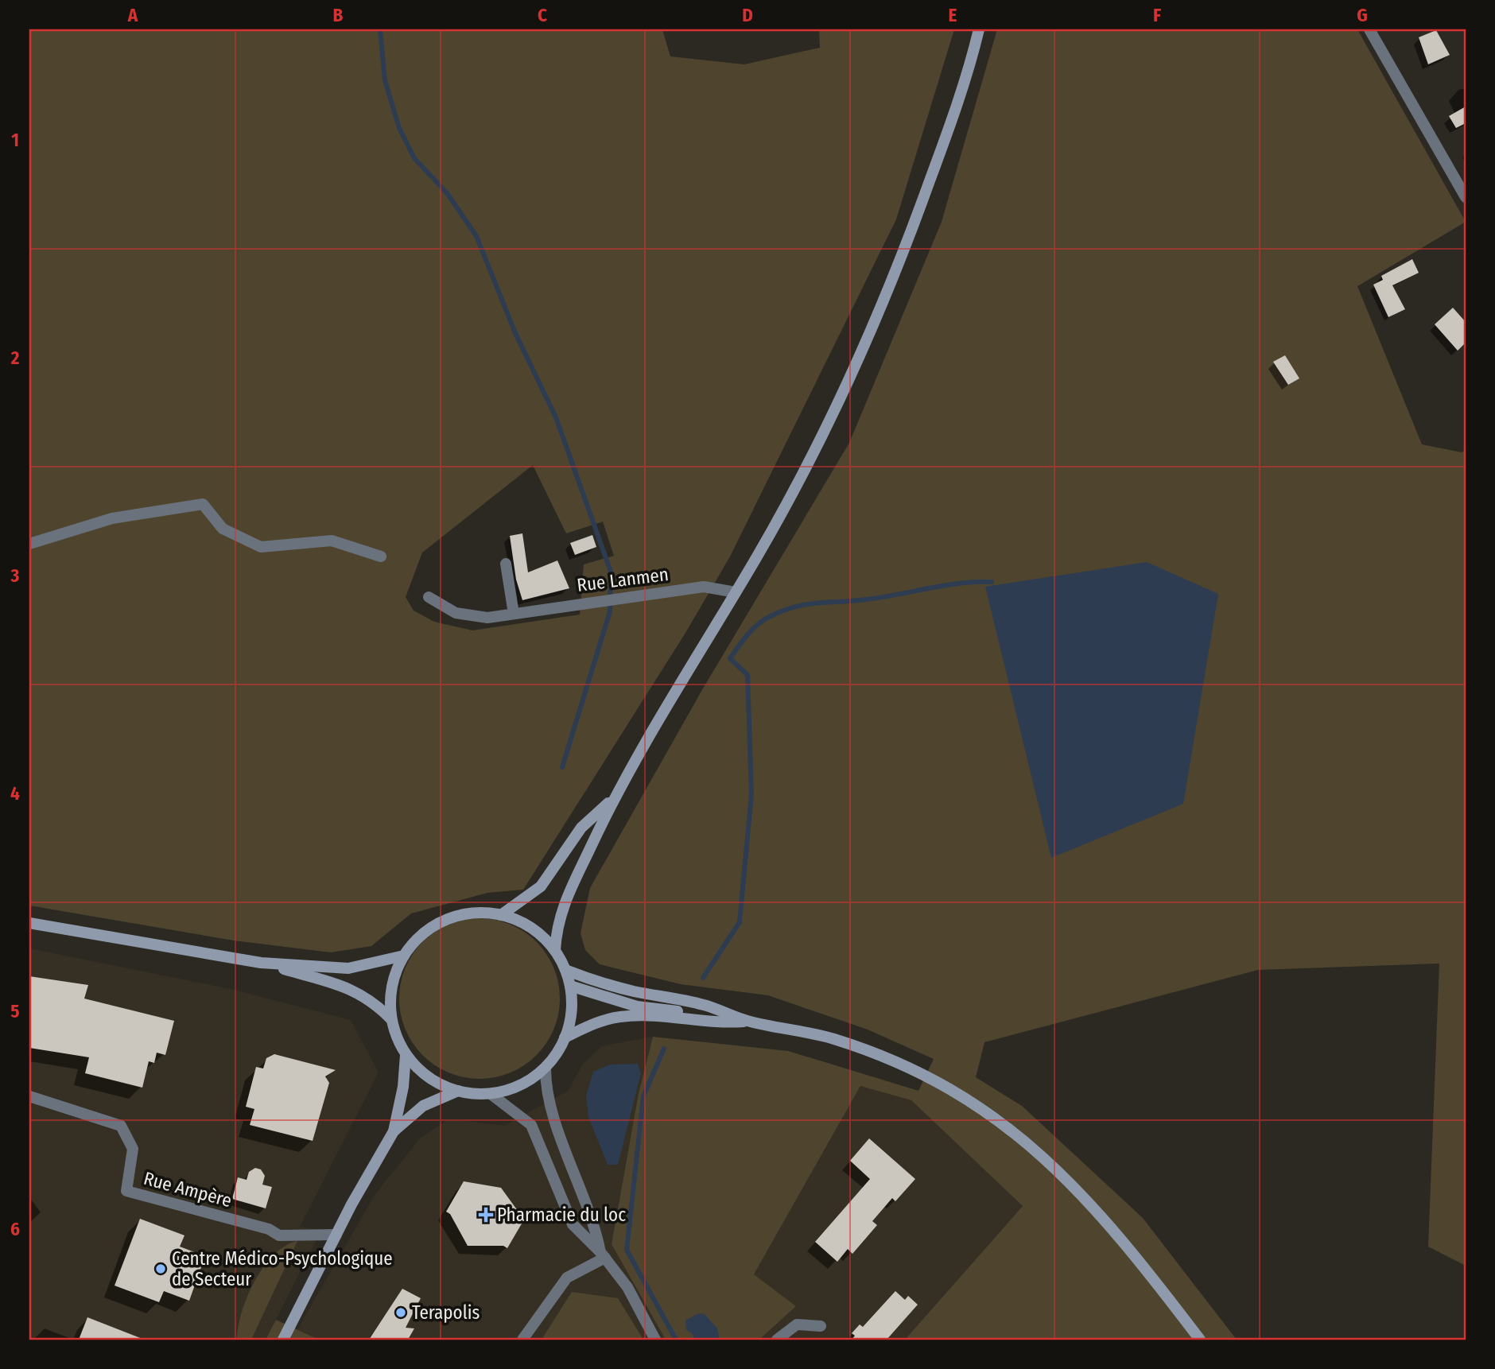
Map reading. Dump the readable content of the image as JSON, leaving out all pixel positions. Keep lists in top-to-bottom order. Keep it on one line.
{"streets":{"street":["Rue Lanmen","Rue Ampère"]},"places":{"health":["Pharmacie du loc"],"other":["Centre Médico-Psychologique de Secteur","Terapolis"]},"grid":{"columns":["A","B","C","D","E","F","G"],"rows":["1","2","3","4","5","6"]}}
